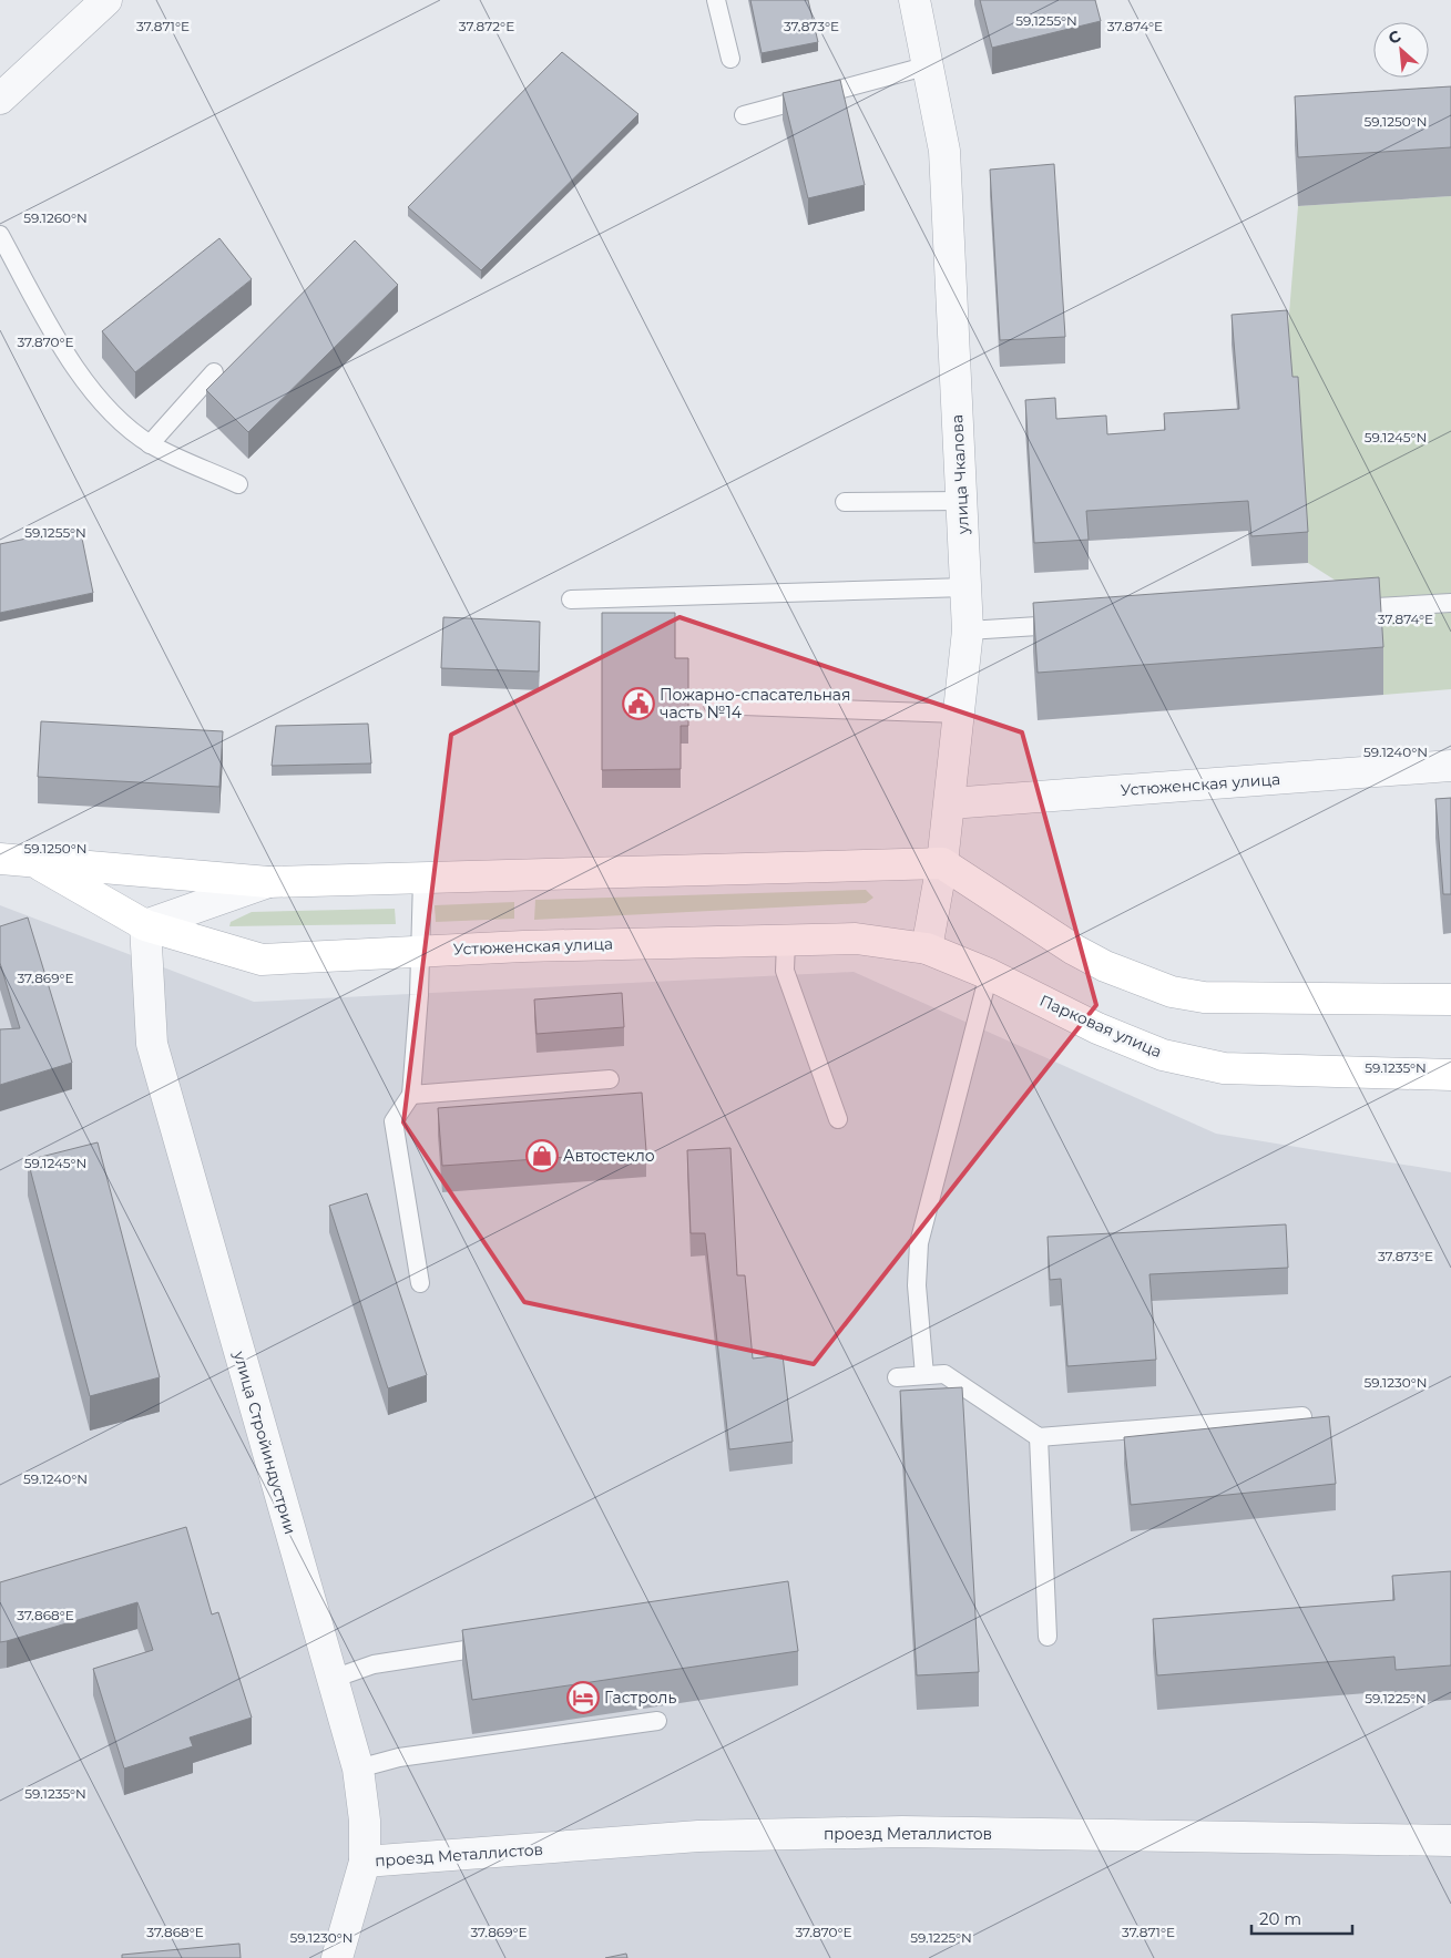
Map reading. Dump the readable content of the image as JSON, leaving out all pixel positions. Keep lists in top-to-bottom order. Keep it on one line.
{"streets":{"main road":["Устюженская улица","Парковая улица"],"street":["улица Чкалова","улица Стройиндустрии","проезд Металлистов"]},"crossings":[["улица Чкалова","Устюженская улица"],["улица Чкалова","Парковая улица"],["Устюженская улица","Парковая улица"],["Устюженская улица","улица Стройиндустрии"],["улица Стройиндустрии","проезд Металлистов"]],"places":{"public building":["Пожарно-спасательная часть №14"],"shop":["Автостекло"],"hotel":["Гастроль"]},"scale_bar":"20 m","north":"top left","coordinates":["59.1255°N","37.871°E","37.872°E","37.873°E","37.874°E","59.1250°N","59.1260°N","37.870°E","59.1245°N","59.1240°N","37.869°E","59.1235°N","59.1230°N","37.868°E","59.1225°N"]}
